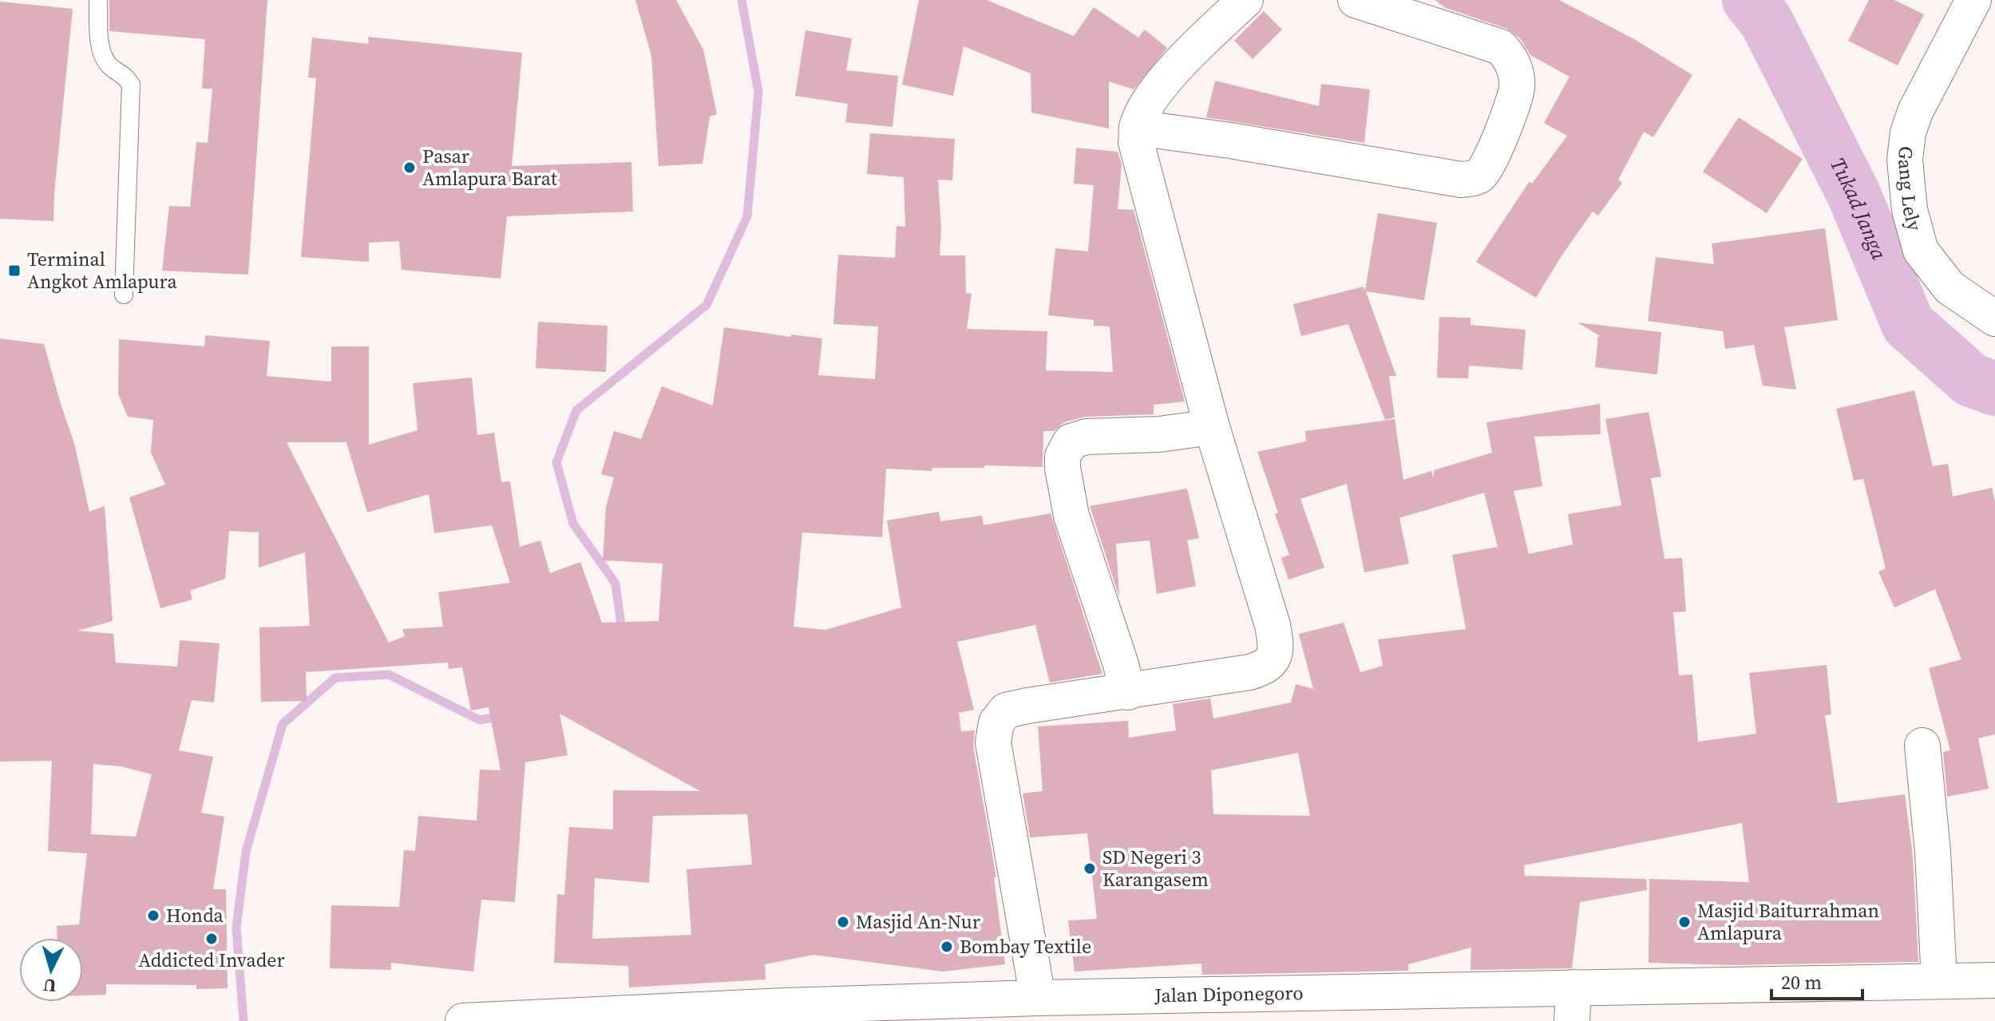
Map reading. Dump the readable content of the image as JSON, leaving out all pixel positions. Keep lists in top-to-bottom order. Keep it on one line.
{"streets":{"street":["Gang Lely","Jalan Diponegoro"]},"water":["Tukad Janga"],"places":{"other":["Pasar Amlapura Barat","SD Negeri 3 Karangasem","Honda","Masjid An-Nur","Masjid Baiturrahman Amlapura","Addicted Invader","Bombay Textile"],"transit":["Terminal Angkot Amlapura"]},"scale_bar":"20 m","north":"bottom"}
